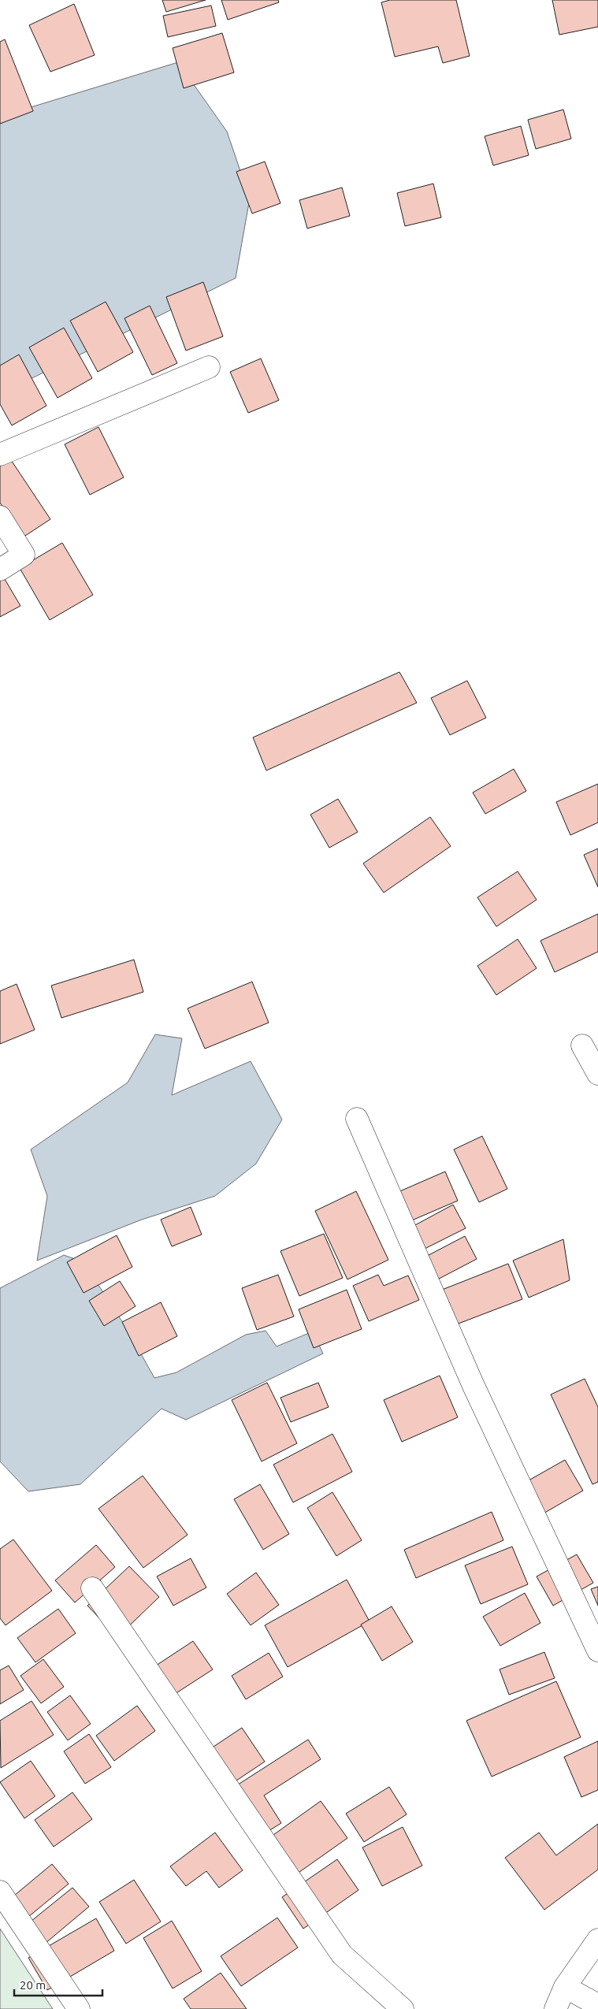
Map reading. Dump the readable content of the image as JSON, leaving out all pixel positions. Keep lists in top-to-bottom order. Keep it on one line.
{"scale_bar":"20 m"}
